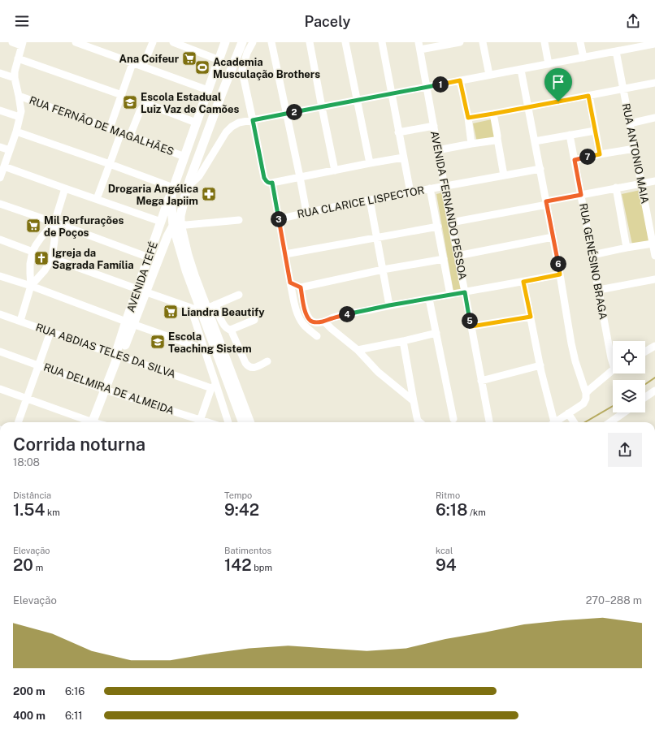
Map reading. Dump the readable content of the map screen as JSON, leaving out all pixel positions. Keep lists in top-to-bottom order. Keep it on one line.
{"streets":{"main road":["AVENIDA TEFÉ"],"street":["RUA FERNÃO DE MAGALHÃES","RUA ANTONIO MAIA","RUA CLARICE LISPECTOR","AVENIDA FERNANDO PESSOA","RUA GENÉSINO BRAGA","RUA ABDIAS TELES DA SILVA","RUA DELMIRA DE ALMEIDA"]},"crossings":[["RUA FERNÃO DE MAGALHÃES","AVENIDA TEFÉ"],["RUA CLARICE LISPECTOR","AVENIDA FERNANDO PESSOA"],["AVENIDA TEFÉ","RUA ABDIAS TELES DA SILVA"],["AVENIDA TEFÉ","RUA DELMIRA DE ALMEIDA"]],"places":{"supermarket":["Ana Coifeur","Mil Perfurações de Poços","Liandra Beautify"],"sports":["Academia Musculação Brothers"],"school or university":["Escola Estadual Luiz Vaz de Camões","Escola Teaching Sistem"],"pharmacy":["Drogaria Angélica Mega Japiim"],"church":["Igreja da Sagrada Família"]},"page":{"header":"Pacely","pins":["1","2","7","3","6","4","5"],"heading":["Corrida noturna","18:08"],"stats":[["Distância","1.54 km"],["Tempo","9:42"],["Ritmo","6:18 /km"],["Elevação","20 m"],["Batimentos","142 bpm"],["kcal","94"]],"chart":["Elevação","270–288 m"],"list":[{"name":"200 m","note":"6:16"},{"name":"400 m","note":"6:11"}]}}
